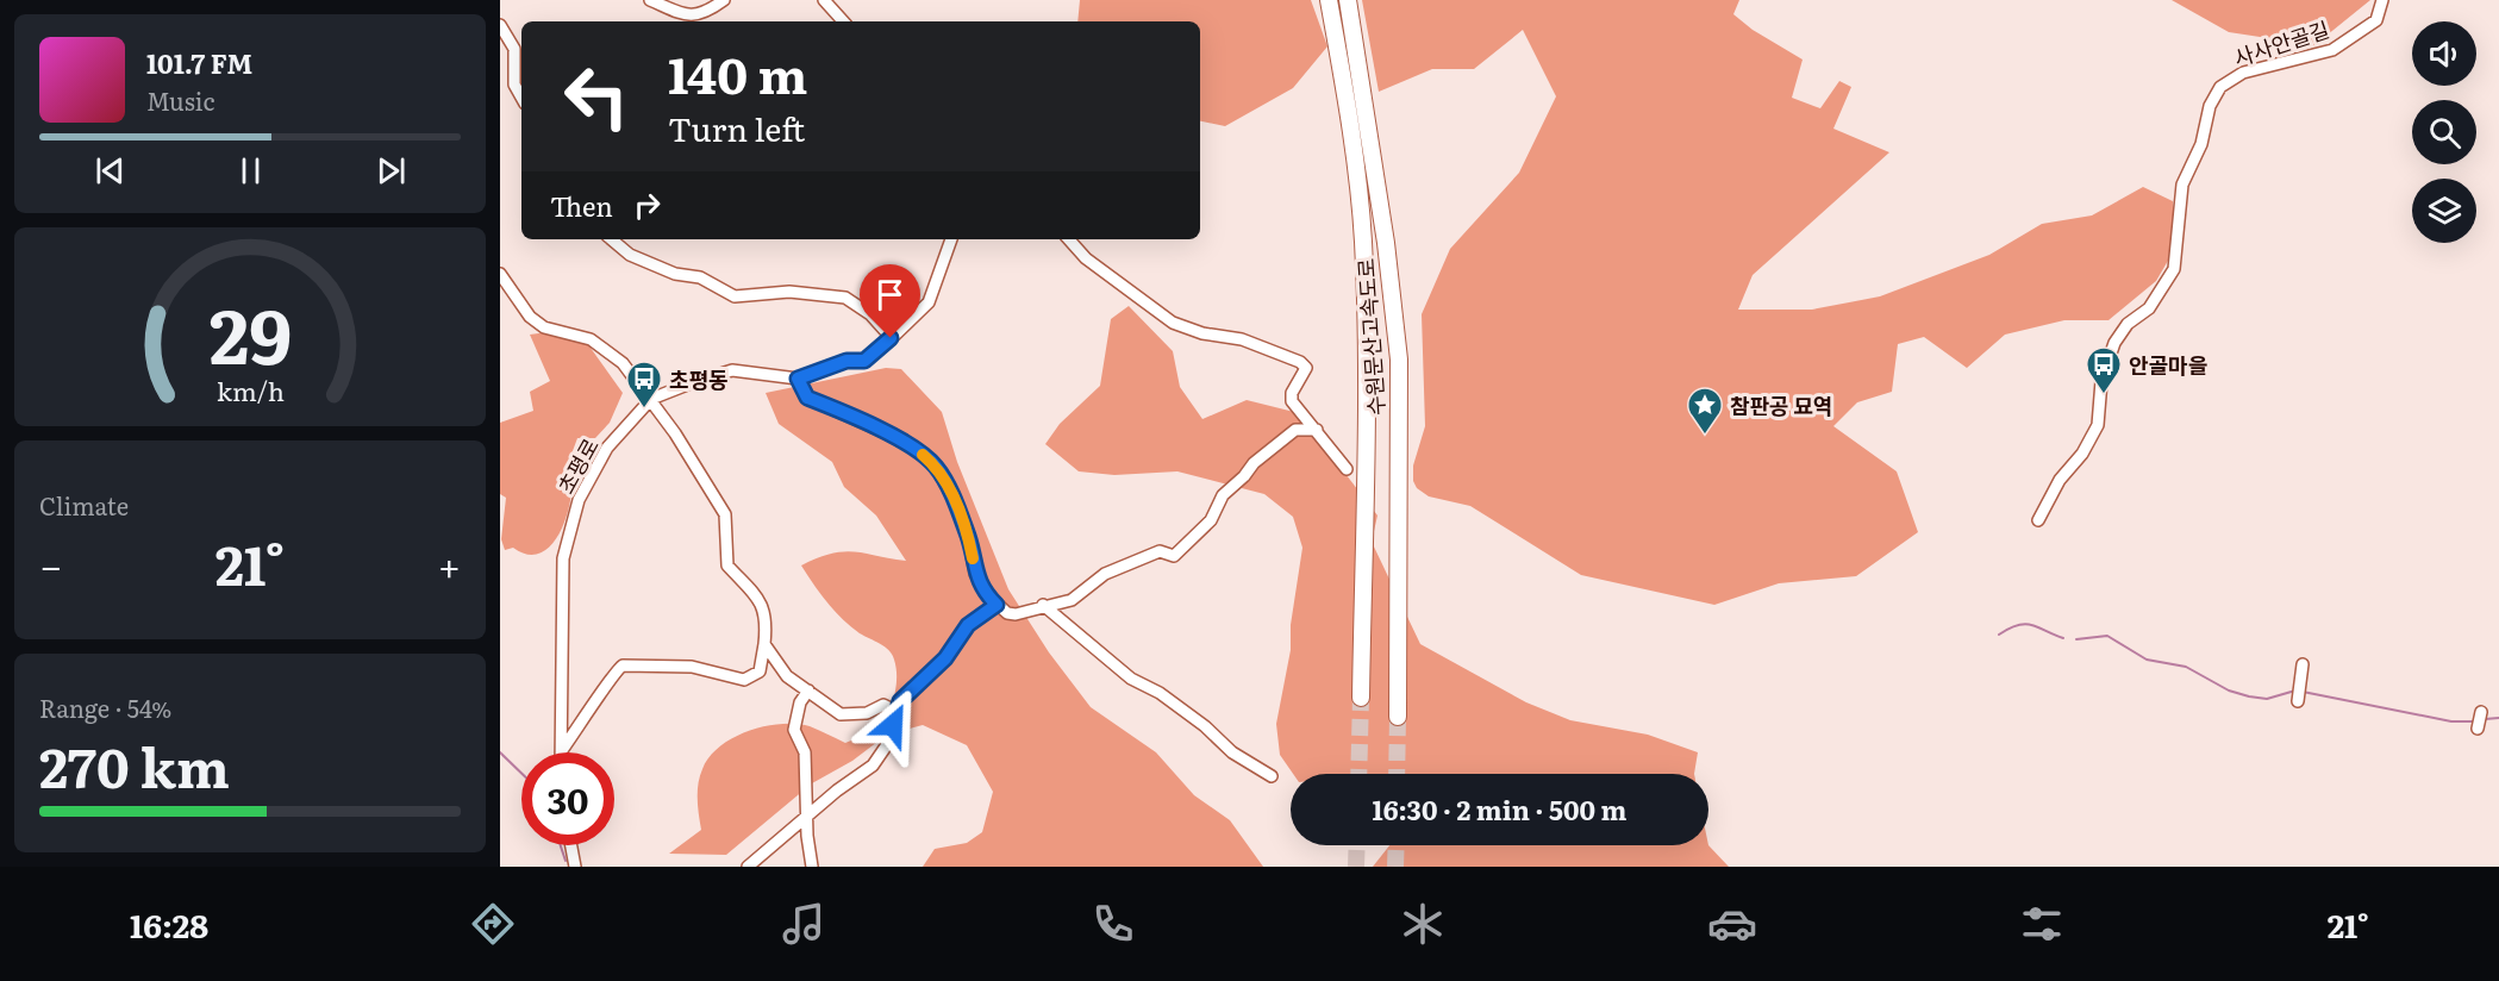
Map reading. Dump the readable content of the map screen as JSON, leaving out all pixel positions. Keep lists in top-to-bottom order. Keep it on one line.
{"streets":{"highway":["수원문산고속도로"],"street":["사사안골길","초평로"]},"places":{"bus stop":["안골마을","초평동"],"place":["참판공 묘역"]},"page":{"turn":["140 m","Turn left"],"song":["101.7 FM","Music"],"then":"Then","tile":["Climate",["Range · 54%","270 km"]],"heat":["−","21°","+"],"limit":"30","trip":"16:30 · 2 min · 500 m","tabs":["16:28","21°"],"gauge":["29","km/h"]}}
